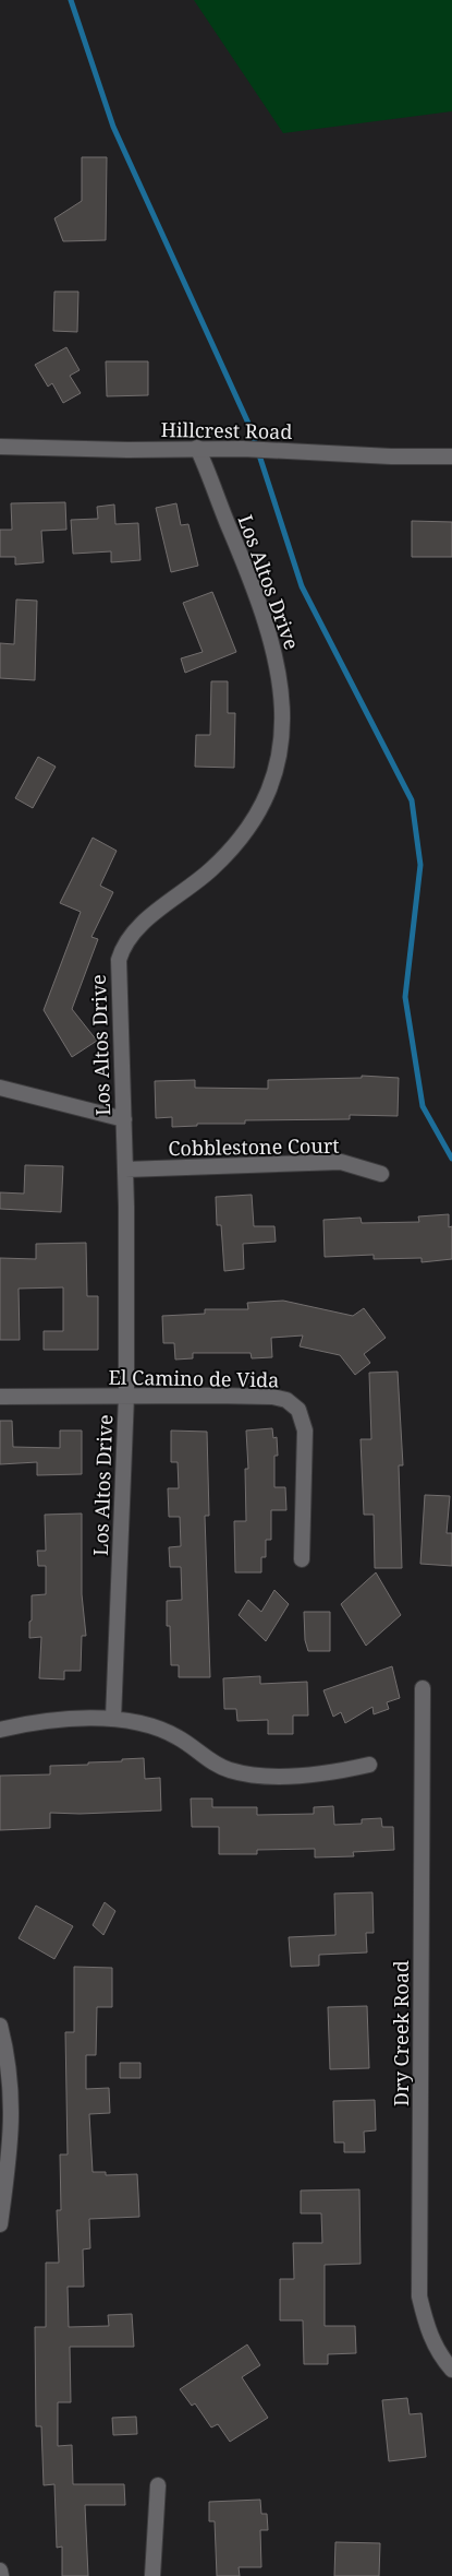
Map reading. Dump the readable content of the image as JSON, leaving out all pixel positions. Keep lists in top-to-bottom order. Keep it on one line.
{"streets":{"street":["Hillcrest Road","Los Altos Drive","Cobblestone Court","El Camino de Vida","Dry Creek Road"]},"crossings":[["Hillcrest Road","Los Altos Drive"],["Los Altos Drive","Cobblestone Court"],["Los Altos Drive","El Camino de Vida"]]}
